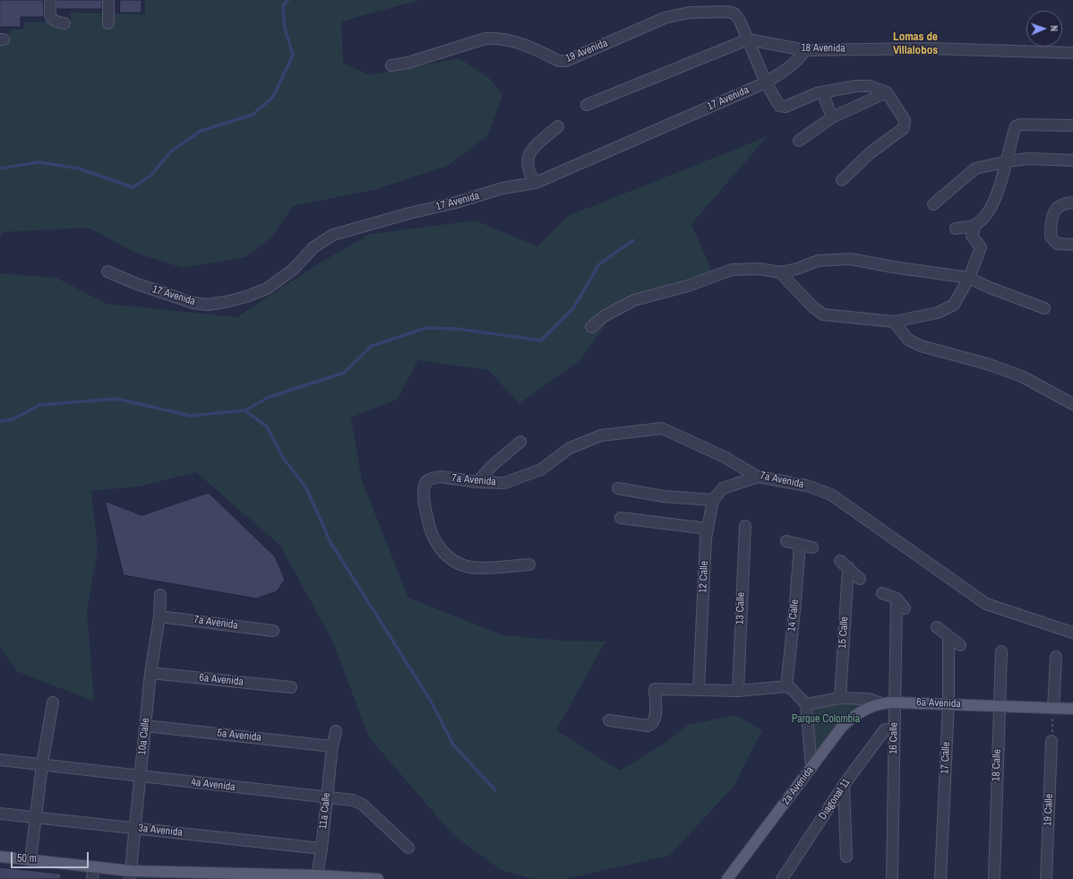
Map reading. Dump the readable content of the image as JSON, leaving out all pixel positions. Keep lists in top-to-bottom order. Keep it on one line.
{"streets":{"main road":["6a Avenida","2a Avenida"],"street":["18 Avenida","19 Avenida","17 Avenida","7a Avenida","12 Calle","13 Calle","14 Calle","15 Calle","5a Avenida","10a Calle","16 Calle","17 Calle","18 Calle","4a Avenida","Diagonal 11","19 Calle","11a Calle","3a Avenida"]},"crossings":[["18 Avenida","19 Avenida"],["18 Avenida","17 Avenida"],["7a Avenida","10a Calle"],["15 Calle","6a Avenida"],["6a Avenida","10a Calle"],["6a Avenida","16 Calle"],["6a Avenida","17 Calle"],["6a Avenida","18 Calle"],["6a Avenida","2a Avenida"],["5a Avenida","10a Calle"],["5a Avenida","11a Calle"],["10a Calle","4a Avenida"],["10a Calle","3a Avenida"],["16 Calle","Diagonal 11"],["4a Avenida","11a Calle"],["11a Calle","3a Avenida"]],"districts":["Lomas de Villalobos"],"parks":["Parque Colombia"],"scale_bar":"50 m","north":"right"}
